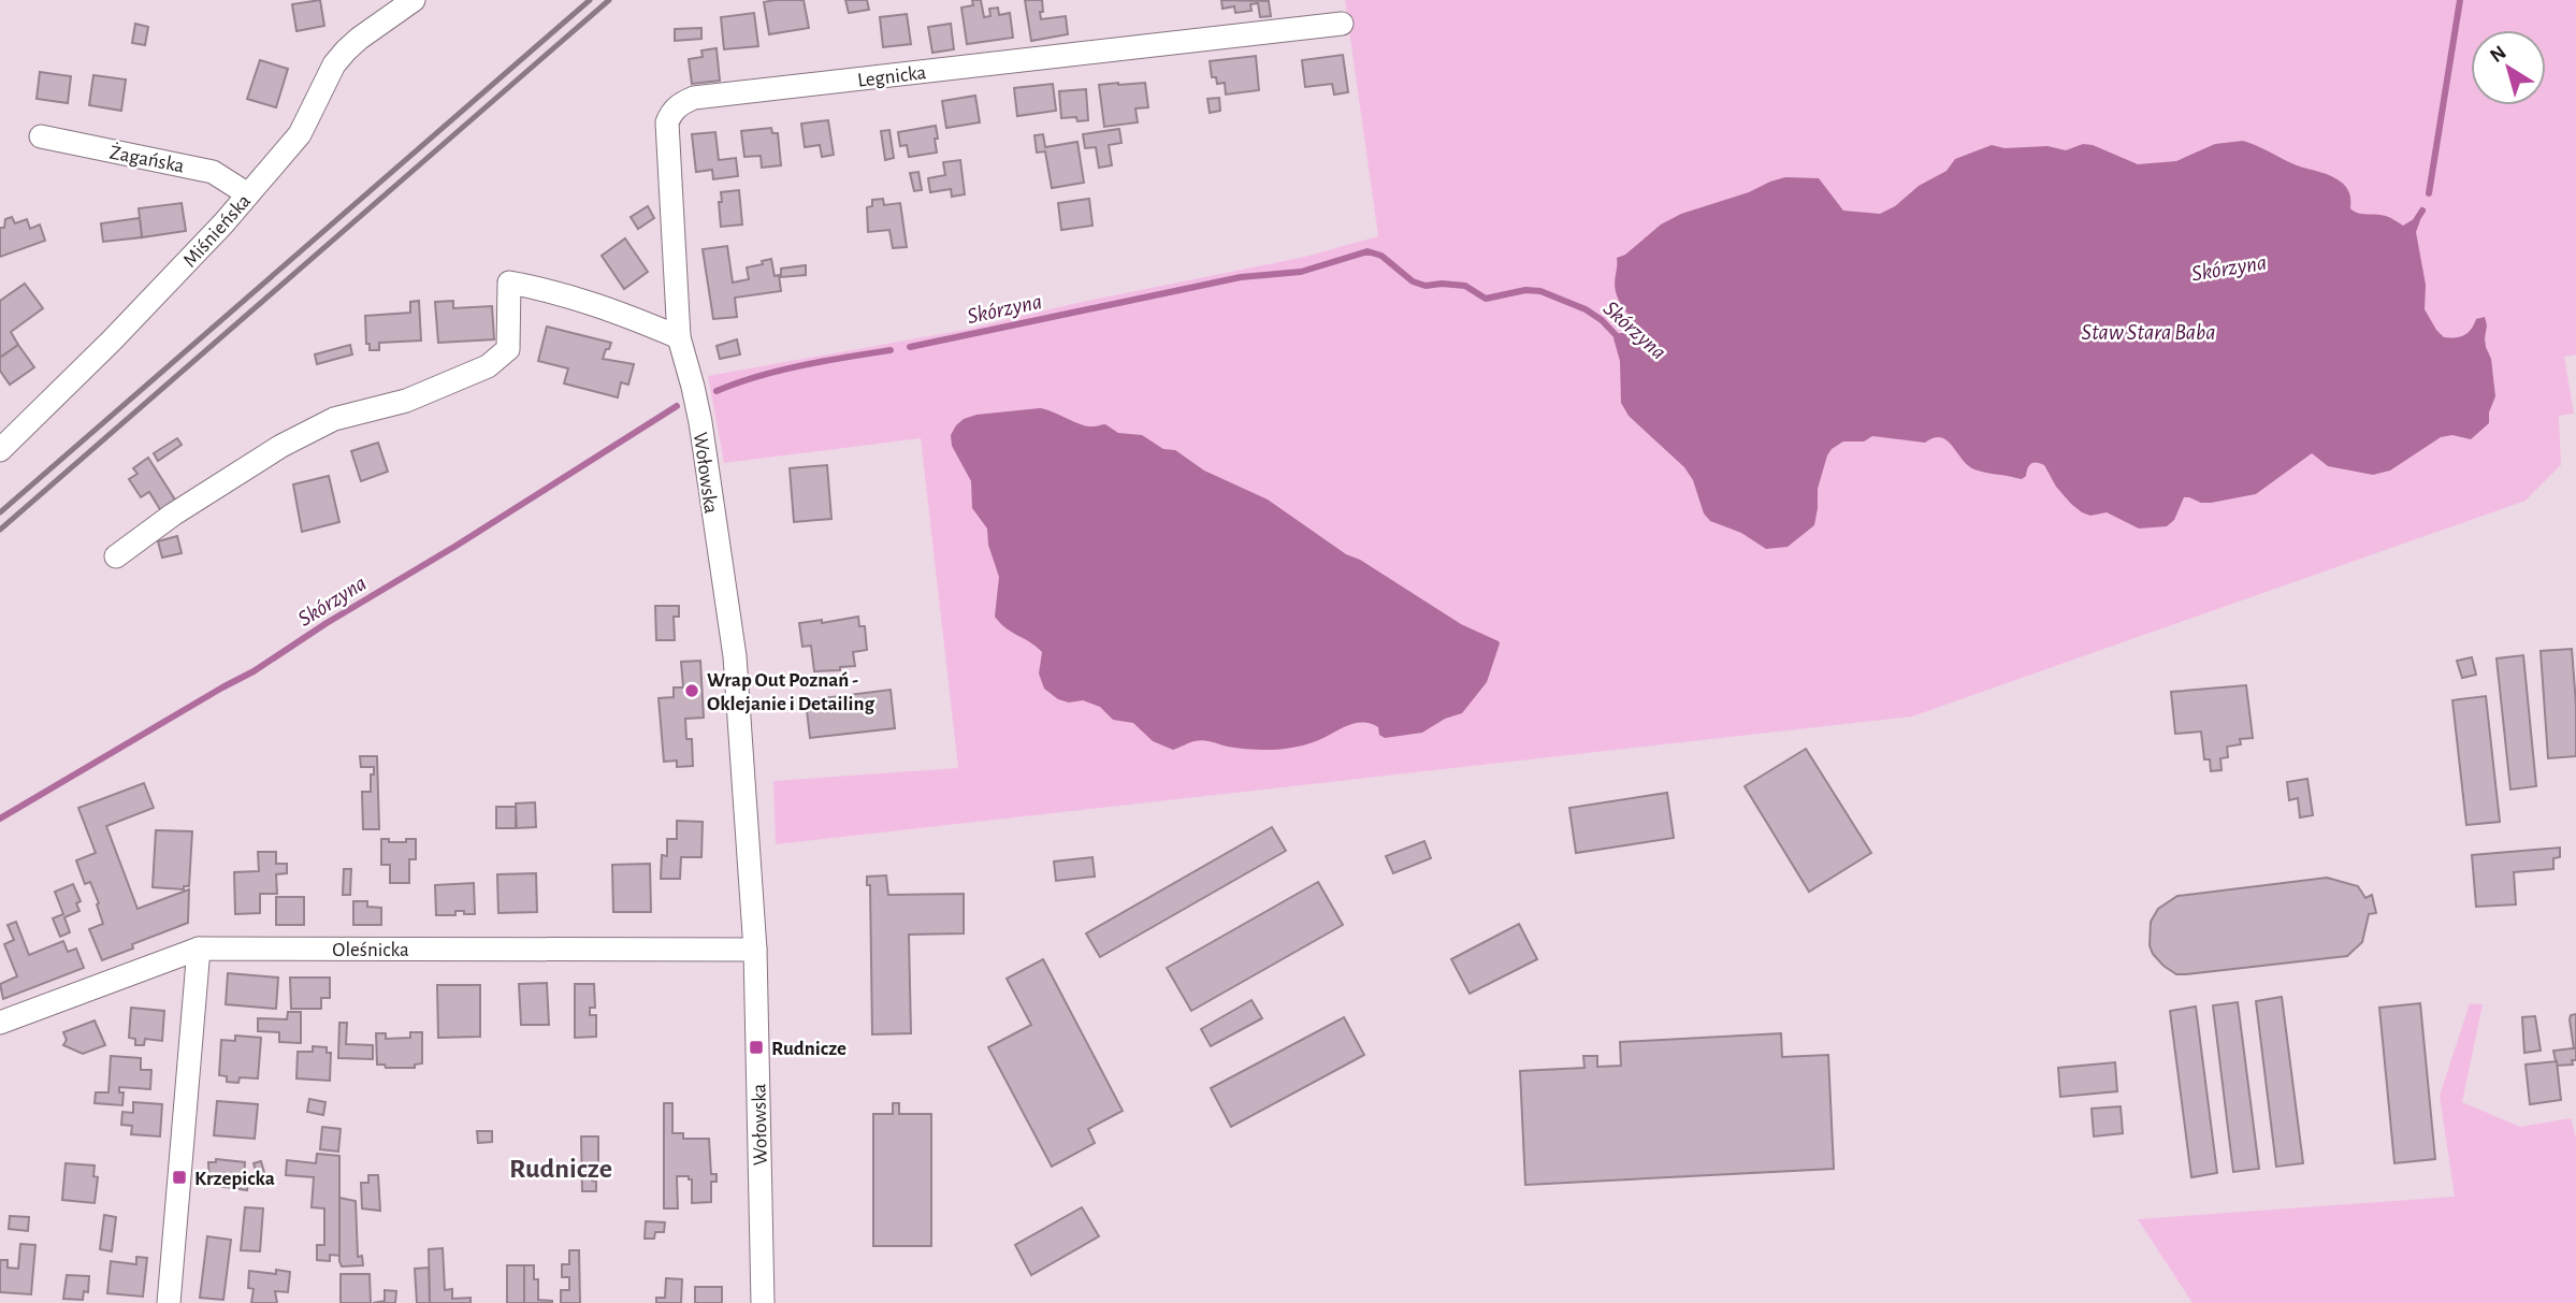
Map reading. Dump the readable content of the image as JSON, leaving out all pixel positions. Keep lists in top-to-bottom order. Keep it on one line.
{"streets":{"street":["Legnicka","Żagańska","Miśnieńska","Wołowska","Oleśnicka"]},"crossings":[["Legnicka","Wołowska"],["Żagańska","Miśnieńska"],["Wołowska","Oleśnicka"]],"districts":["Rudnicze"],"water":["Skórzyna","Staw Stara Baba"],"places":{"other":["Wrap Out Poznań - Oklejanie i Detailing"],"transit":["Rudnicze","Krzepicka"]},"north":"top left"}
